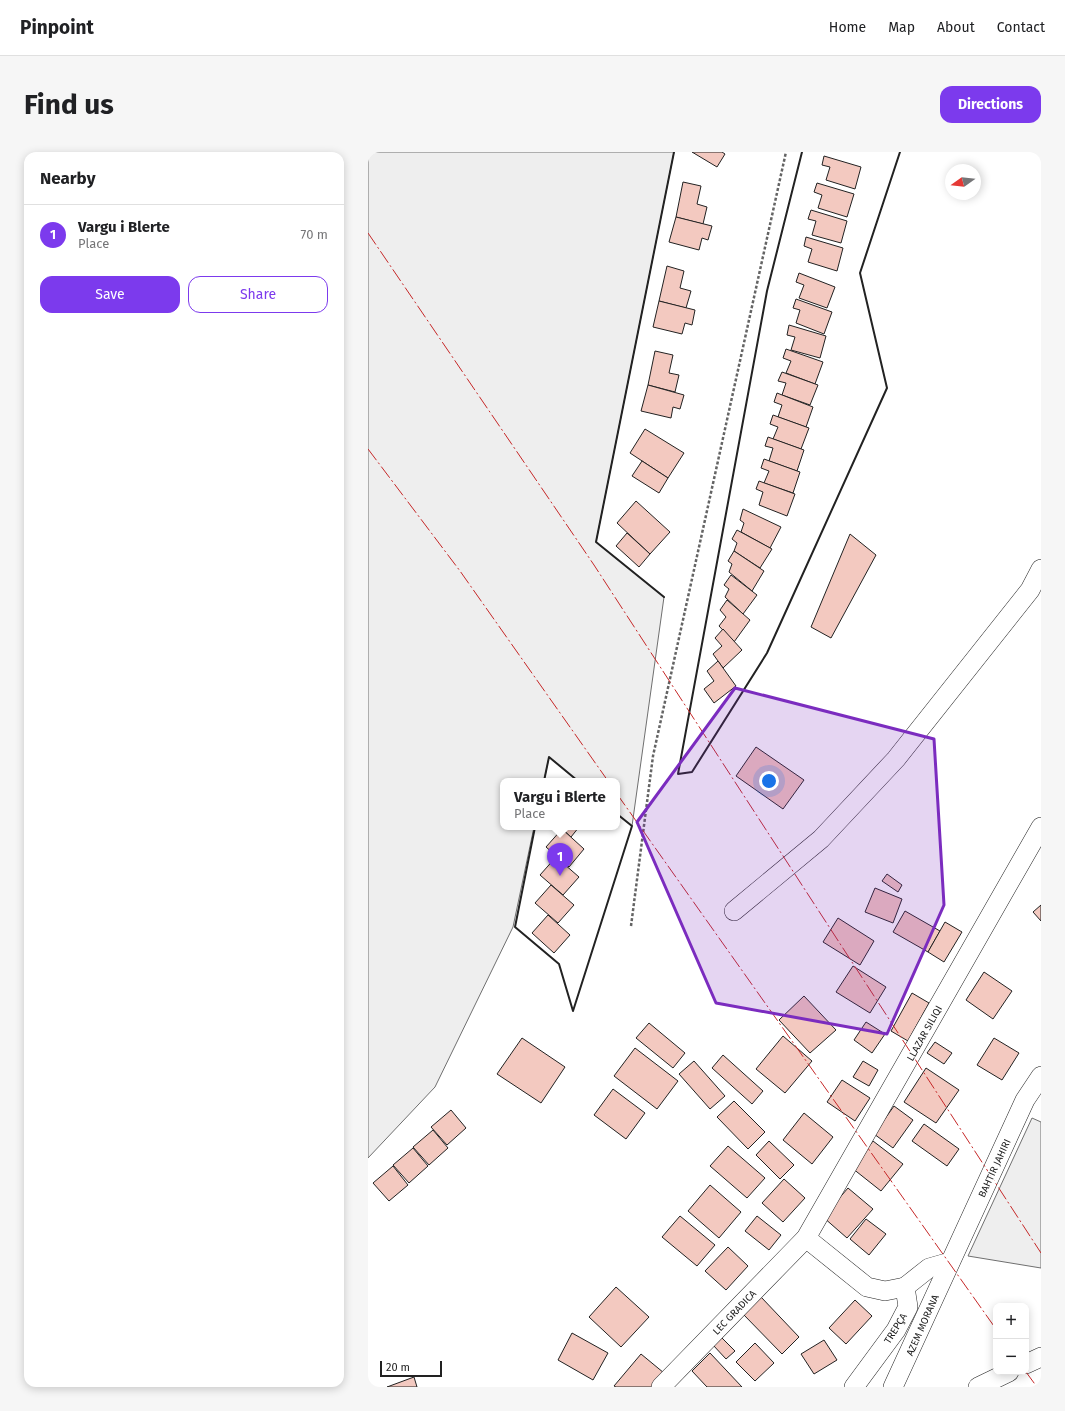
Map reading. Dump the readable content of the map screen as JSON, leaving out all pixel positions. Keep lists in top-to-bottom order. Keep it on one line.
{"streets":{"street":["LLAZAR SILIQI","BAHTIR JAHIRI","LEC GRADICA","AZEM MORANA","TREPÇA"]},"crossings":[["LLAZAR SILIQI","LEC GRADICA"],["BAHTIR JAHIRI","AZEM MORANA"]],"scale_bar":"20 m","north":"left","page":{"header":"Pinpoint","nav":["Home","Map","About","Contact"],"buttons":["Directions",["Save","Share"]],"title":"Find us","heading":"Nearby","list":[{"mark":"1","name":"Vargu i Blerte","note":"Place","value":"70 m"}],"popup":["Vargu i Blerte","Place"],"pins":"1","map_buttons":["+","−"],"scale":"20 m"}}
